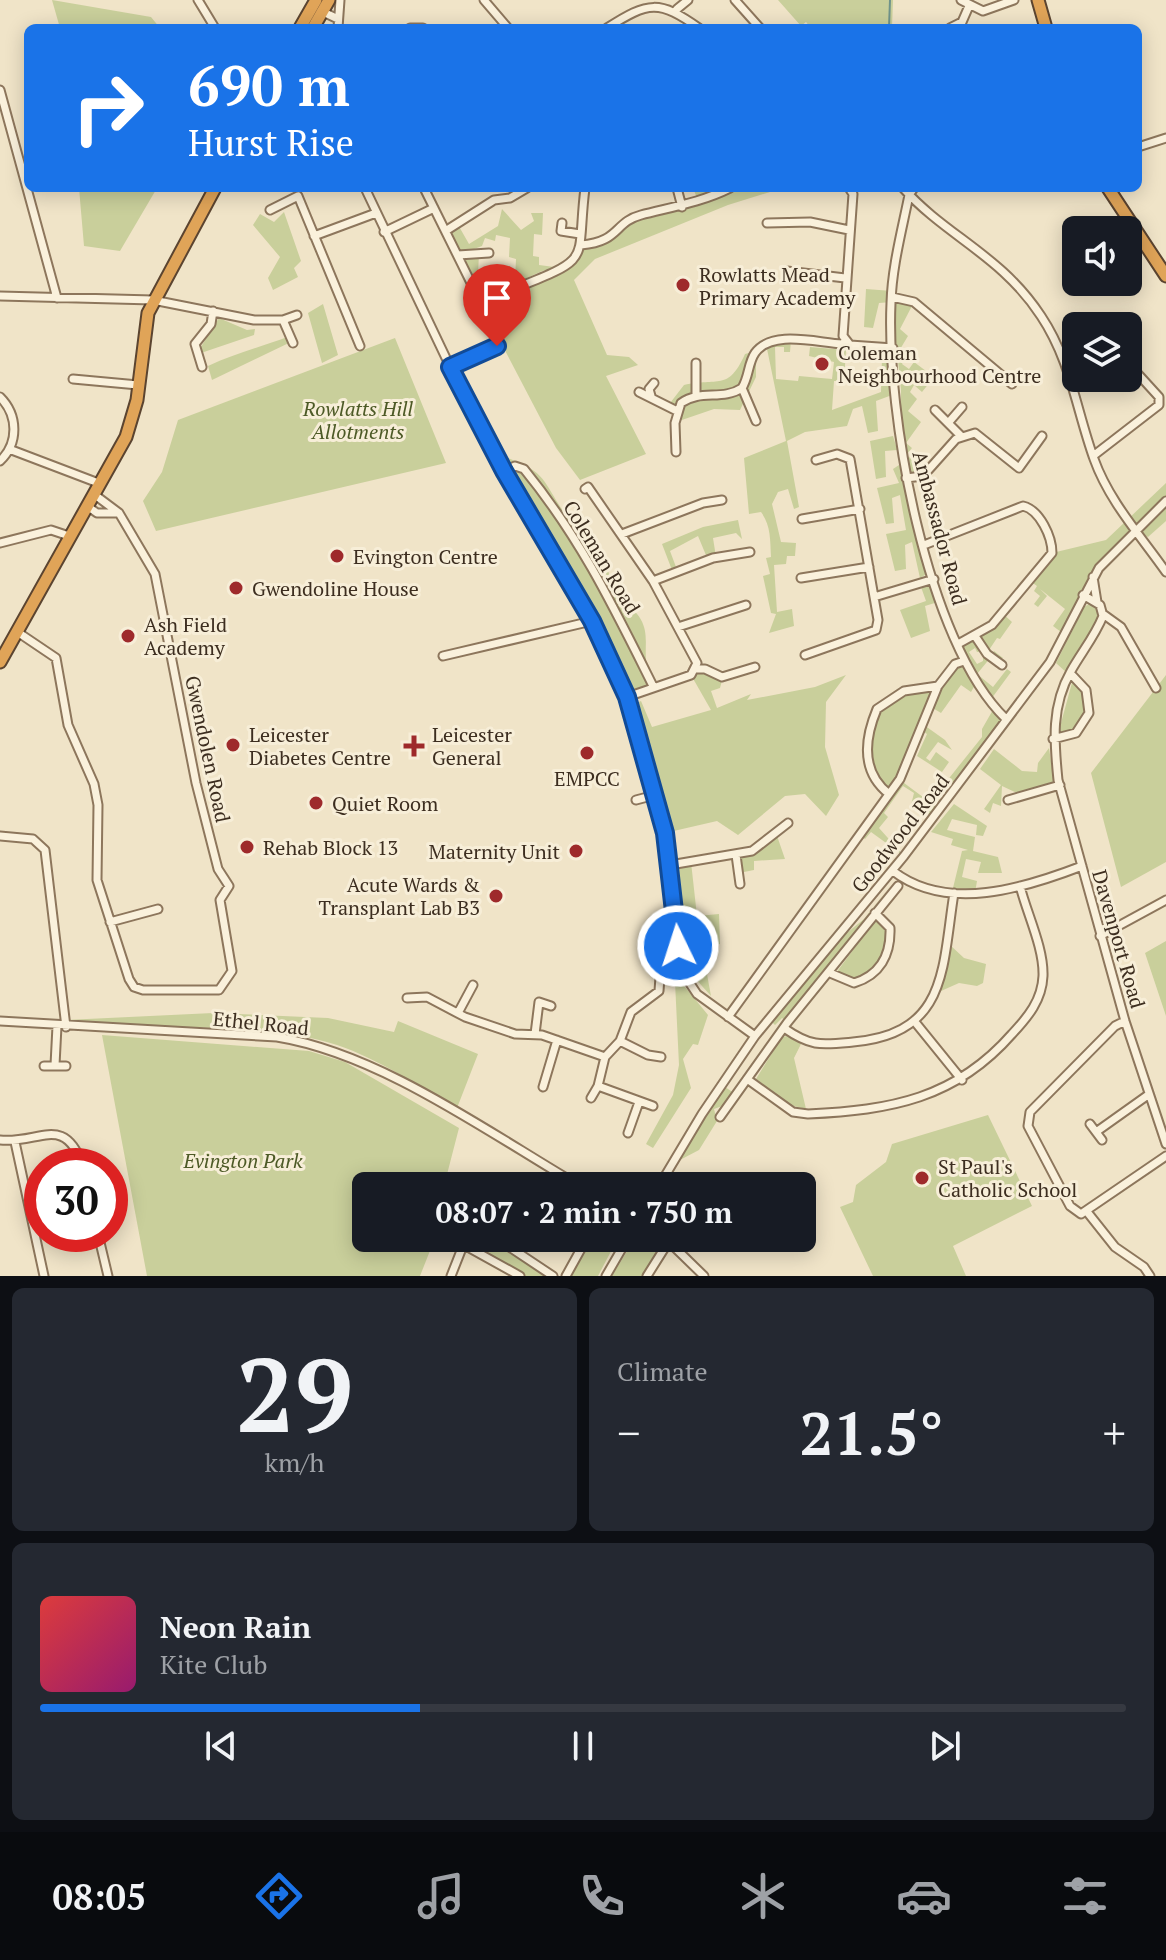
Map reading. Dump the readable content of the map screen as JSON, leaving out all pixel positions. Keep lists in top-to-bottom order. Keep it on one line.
{"streets":{"street":["Ambassador Road","Coleman Road","Gwendolen Road","Goodwood Road","Davenport Road","Ethel Road"]},"crossings":[["Ambassador Road","Goodwood Road"],["Coleman Road","Goodwood Road"]],"parks":["Rowlatts Hill Allotments","Evington Park"],"places":{"other":["Rowlatts Mead Primary Academy","Coleman Neighbourhood Centre","Evington Centre","Gwendoline House","Ash Field Academy","Leicester Diabetes Centre","EMPCC","Quiet Room","Rehab Block 13","Maternity Unit","Acute Wards & Transplant Lab B3","St Paul's Catholic School"],"health":["Leicester General"]},"page":{"turn":["690 m","Hurst Rise"],"limit":"30","trip":"08:07 · 2 min · 750 m","tile":[["29","km/h"],"Climate"],"heat":["−","21.5°","+"],"song":["Neon Rain","Kite Club"],"tabs":"08:05"}}
